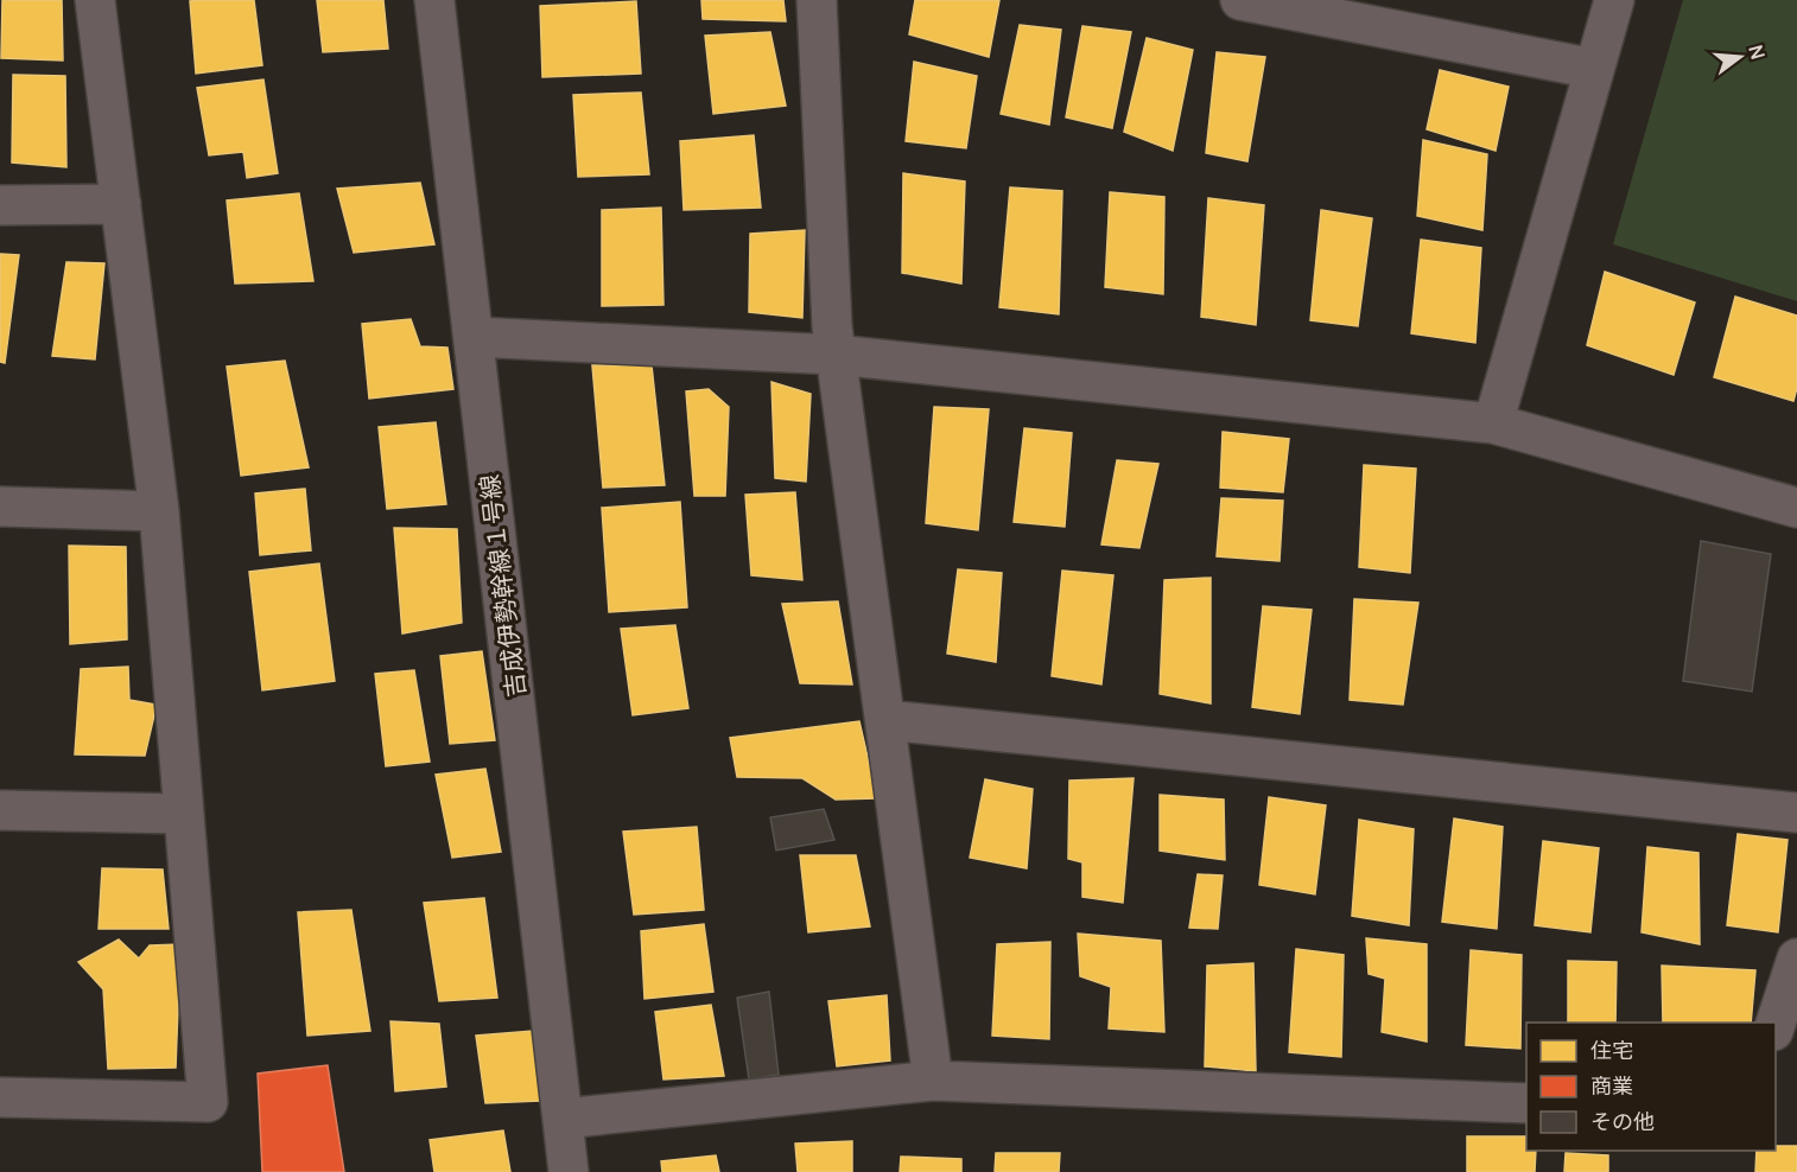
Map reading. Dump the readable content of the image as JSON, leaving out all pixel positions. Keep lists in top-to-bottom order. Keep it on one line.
{"streets":{"street":["吉成伊勢幹線１号線"]},"legend":["住宅","商業","その他"],"north":"right"}
